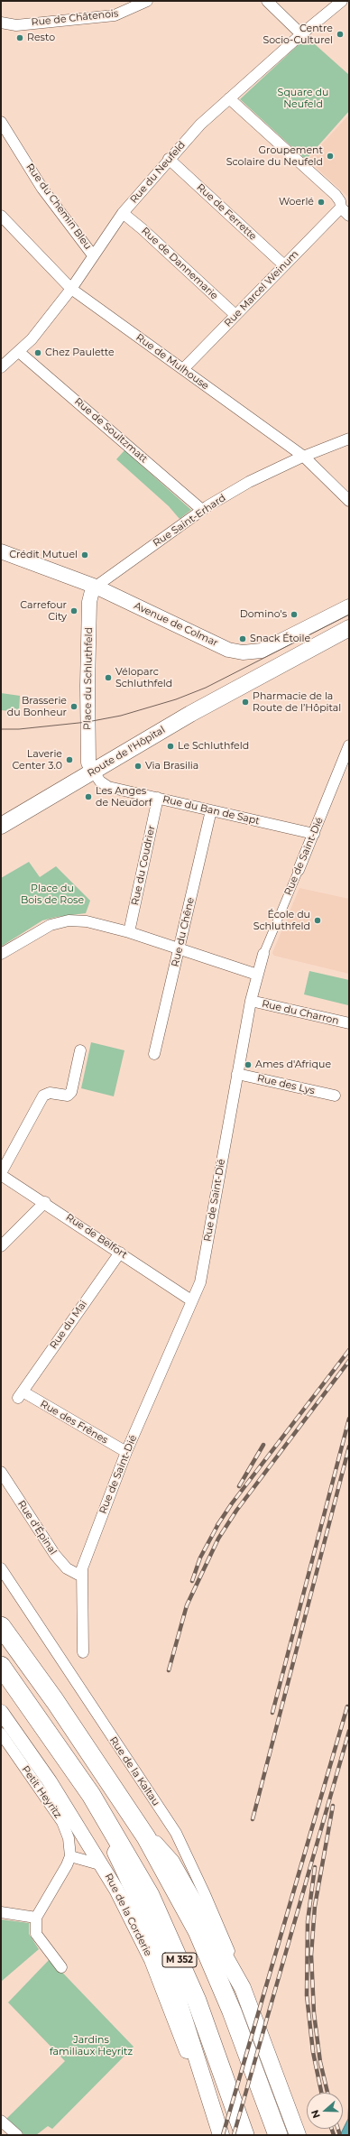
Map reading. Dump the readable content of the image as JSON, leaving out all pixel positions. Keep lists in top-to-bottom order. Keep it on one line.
{"streets":{"highway":["M 352"],"main road":["Route de l'Hôpital","Rue de la Corderie"],"street":["Rue de Châtenois","Rue du Neufeld","Rue du Chemin Bleu","Rue de Ferrette","Rue de Dannemarie","Rue Marcel Weinum","Rue de Mulhouse","Rue de Soultzmatt","Rue Saint-Erhard","Avenue de Colmar","Place du Schluthfeld","Rue du Ban de Sapt","Rue de Saint-Dié","Rue du Coudrier","Rue du Chêne","Rue du Charron","Rue des Lys","Rue de Belfort","Rue du Mai","Rue des Frênes","Rue d'Épinal","Rue de la Kaltau","Petit Heyritz"]},"crossings":[["Rue du Neufeld","Rue du Chemin Bleu"],["Rue du Neufeld","Rue de Ferrette"],["Rue du Neufeld","Rue de Dannemarie"],["Rue du Neufeld","Rue de Mulhouse"],["Rue du Neufeld","Rue de Soultzmatt"],["Rue de Ferrette","Rue Marcel Weinum"],["Rue de Dannemarie","Rue Marcel Weinum"],["Rue Marcel Weinum","Rue de Mulhouse"],["Rue de Mulhouse","Rue Saint-Erhard"],["Rue de Soultzmatt","Rue Saint-Erhard"],["Rue Saint-Erhard","Avenue de Colmar"],["Rue Saint-Erhard","Place du Schluthfeld"],["Avenue de Colmar","Place du Schluthfeld"],["Place du Schluthfeld","Route de l'Hôpital"],["Place du Schluthfeld","Rue du Ban de Sapt"],["Route de l'Hôpital","Rue du Ban de Sapt"],["Rue du Ban de Sapt","Rue de Saint-Dié"],["Rue du Ban de Sapt","Rue du Coudrier"],["Rue du Ban de Sapt","Rue du Chêne"],["Rue de Saint-Dié","Rue du Charron"],["Rue de Saint-Dié","Rue des Lys"],["Rue de Saint-Dié","Rue de Belfort"],["Rue de Saint-Dié","Rue des Frênes"],["Rue de Saint-Dié","Rue d'Épinal"],["Rue de Belfort","Rue du Mai"],["Rue du Mai","Rue des Frênes"]],"parks":["Square du Neufeld","Place du Bois de Rose","Jardins familiaux Heyritz"],"places":["Centre Socio-Culturel","Resto","Groupement Scolaire du Neufeld","Woerlé","Chez Paulette","Crédit Mutuel","Carrefour City","Domino's","Snack Étoile","Véloparc Schluthfeld","Pharmacie de la Route de l’Hôpital","Brasserie du Bonheur","Le Schluthfeld","Laverie Center 3.0","Via Brasilia","Les Anges de Neudorf","École du Schluthfeld","Ames d'Afrique"],"north":"left"}
